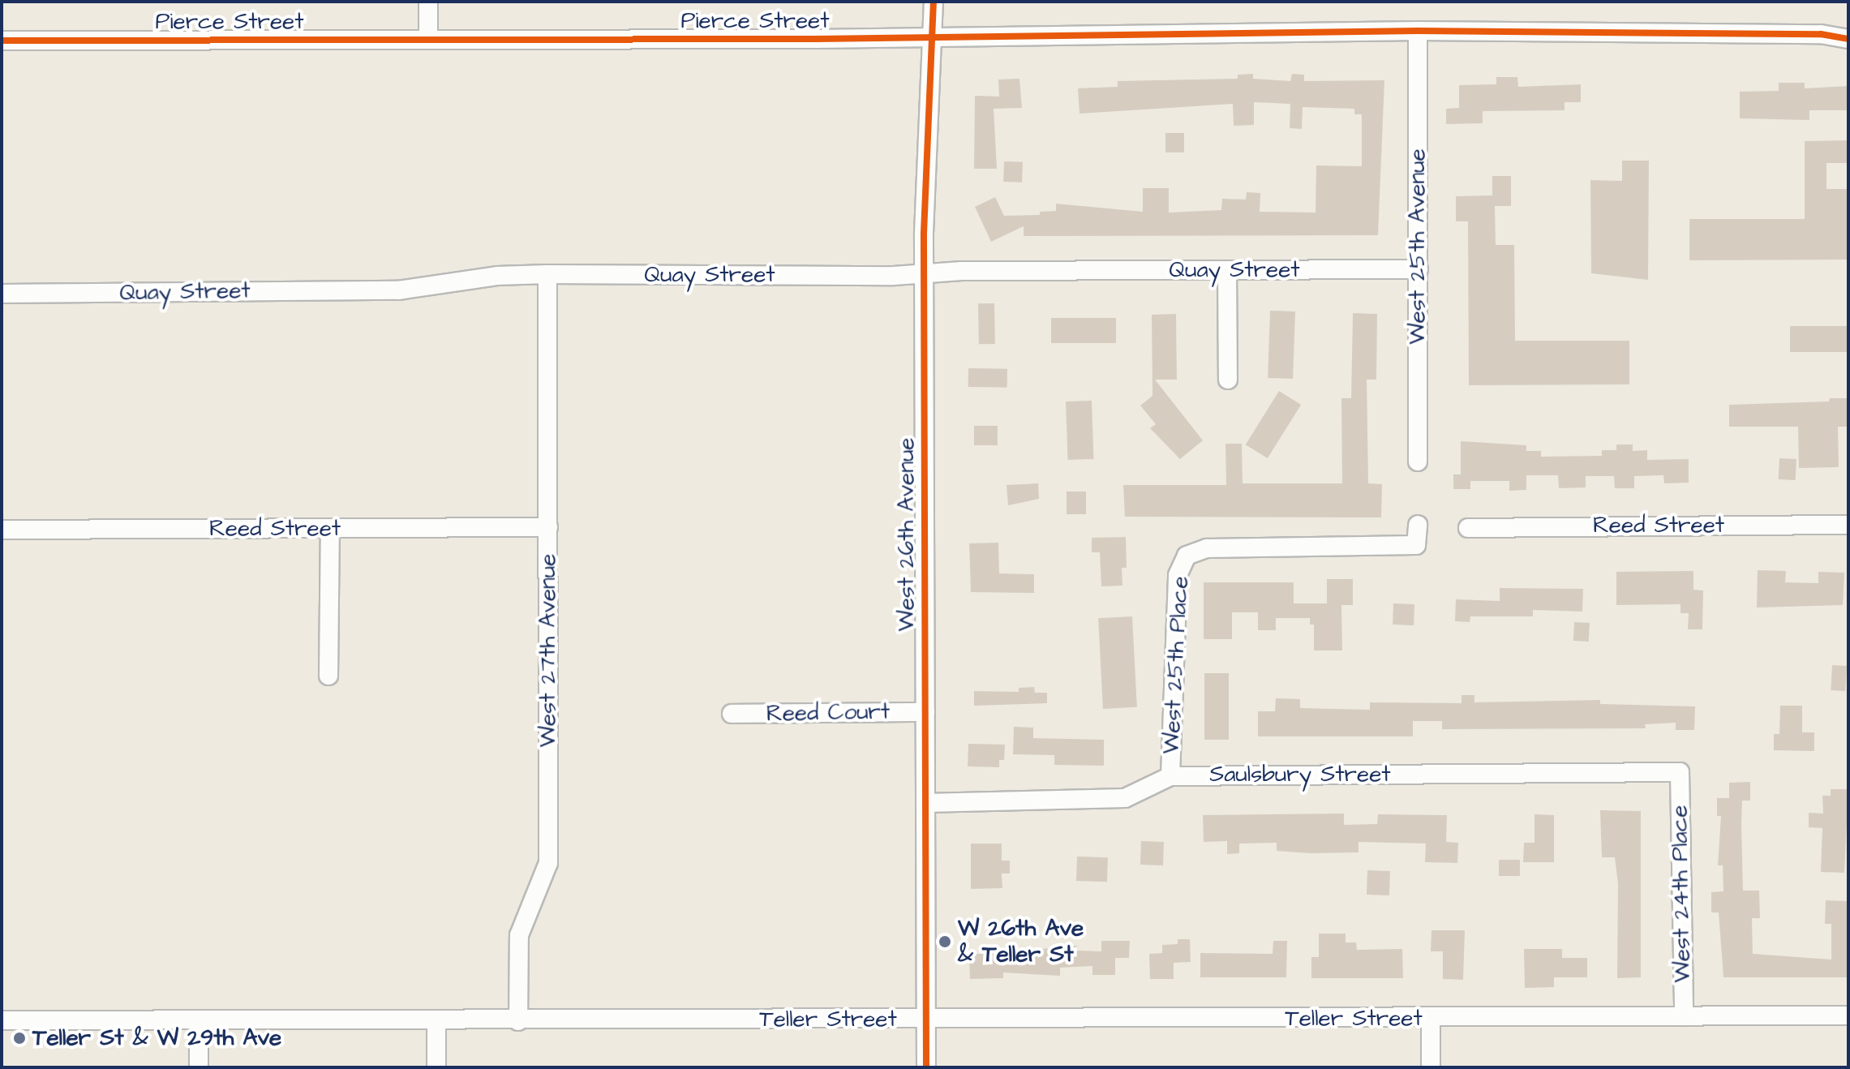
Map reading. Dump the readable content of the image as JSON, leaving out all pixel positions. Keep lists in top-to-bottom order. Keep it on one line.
{"streets":{"street":["Pierce Street","West 25th Avenue","Quay Street","Reed Street","West 26th Avenue","West 27th Avenue","West 25th Place","Reed Court","Saulsbury Street","West 24th Place","Teller Street"]},"crossings":[["Pierce Street","West 25th Avenue"],["Pierce Street","West 26th Avenue"],["West 25th Avenue","Quay Street"],["Quay Street","West 26th Avenue"],["Quay Street","West 27th Avenue"],["Reed Street","West 27th Avenue"],["West 26th Avenue","Reed Court"],["West 26th Avenue","Saulsbury Street"],["West 26th Avenue","Teller Street"],["West 27th Avenue","Teller Street"],["West 25th Place","Saulsbury Street"],["Saulsbury Street","West 24th Place"],["West 24th Place","Teller Street"]],"places":["W 26th Ave & Teller St","Teller St & W 29th Ave"]}
